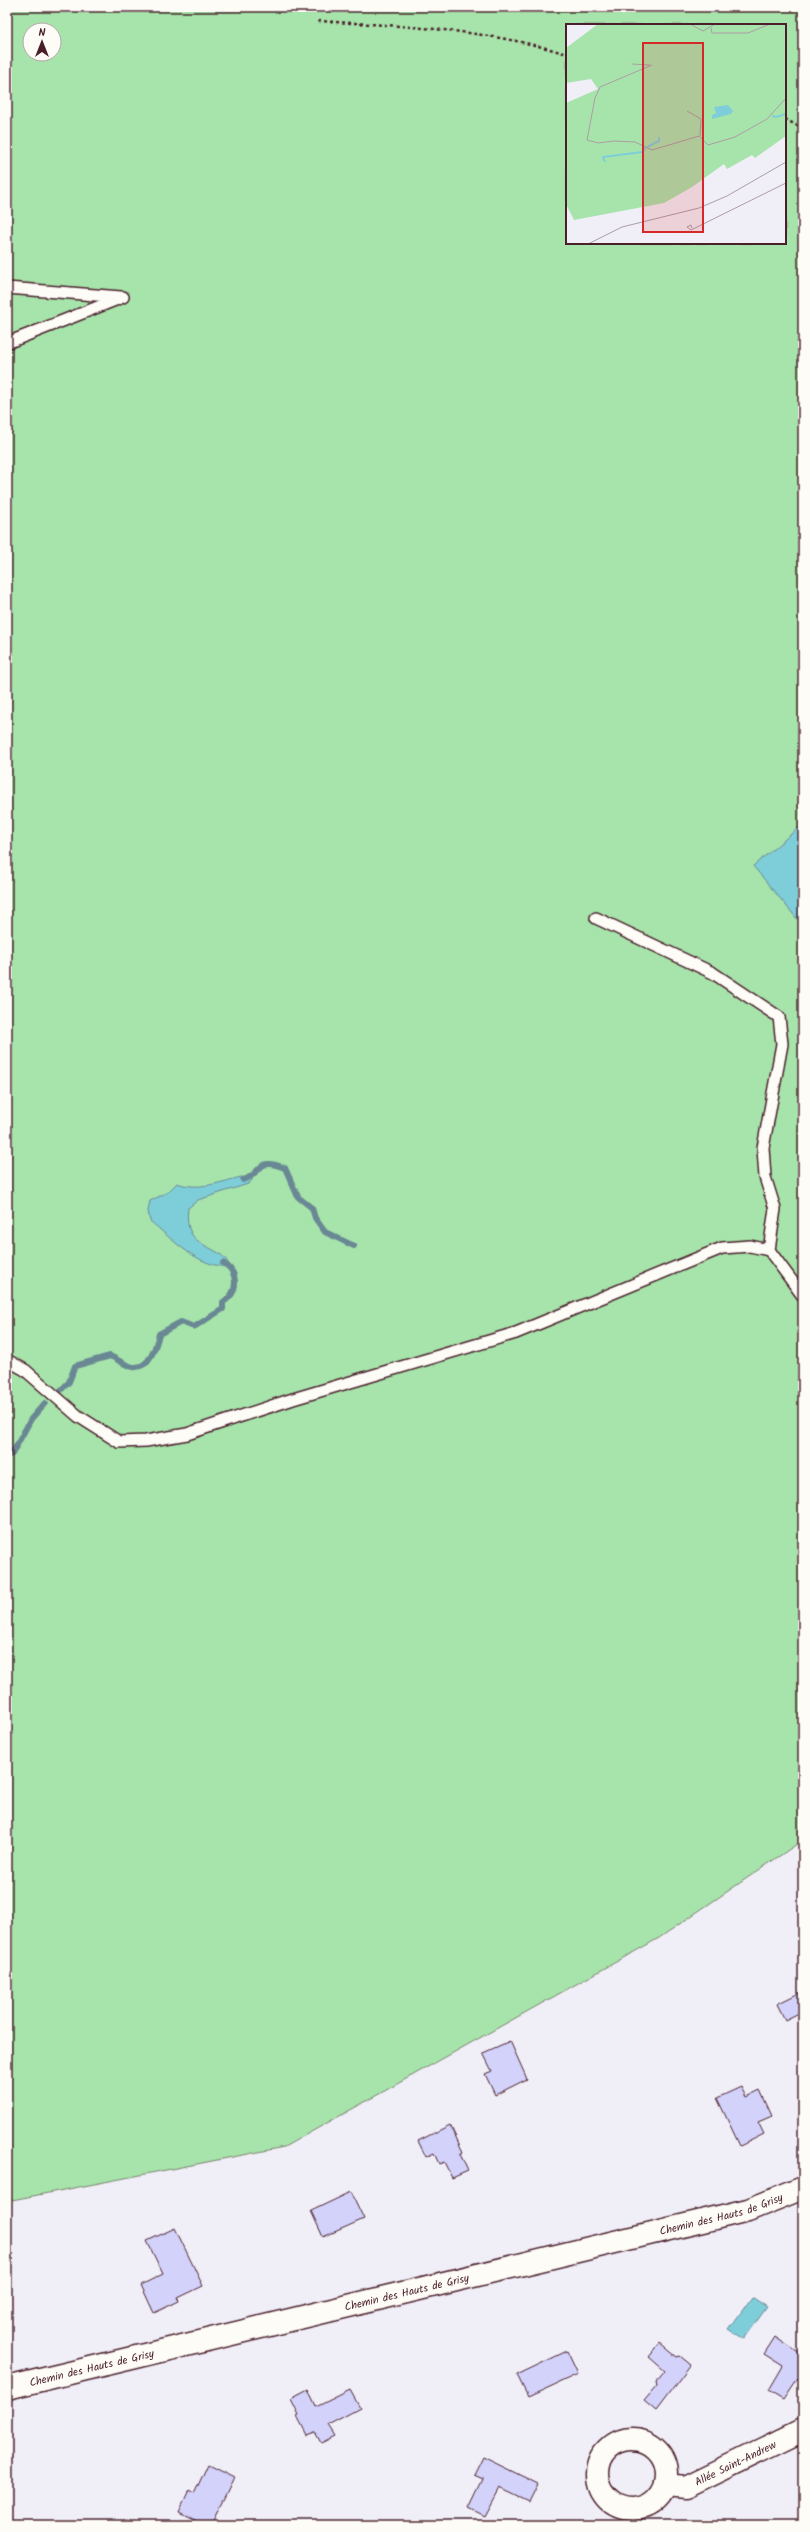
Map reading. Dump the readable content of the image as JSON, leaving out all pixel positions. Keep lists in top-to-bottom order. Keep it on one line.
{"streets":{"street":["Chemin des Hauts de Grisy","Allée Saint-Andrew"]},"north":"top"}
